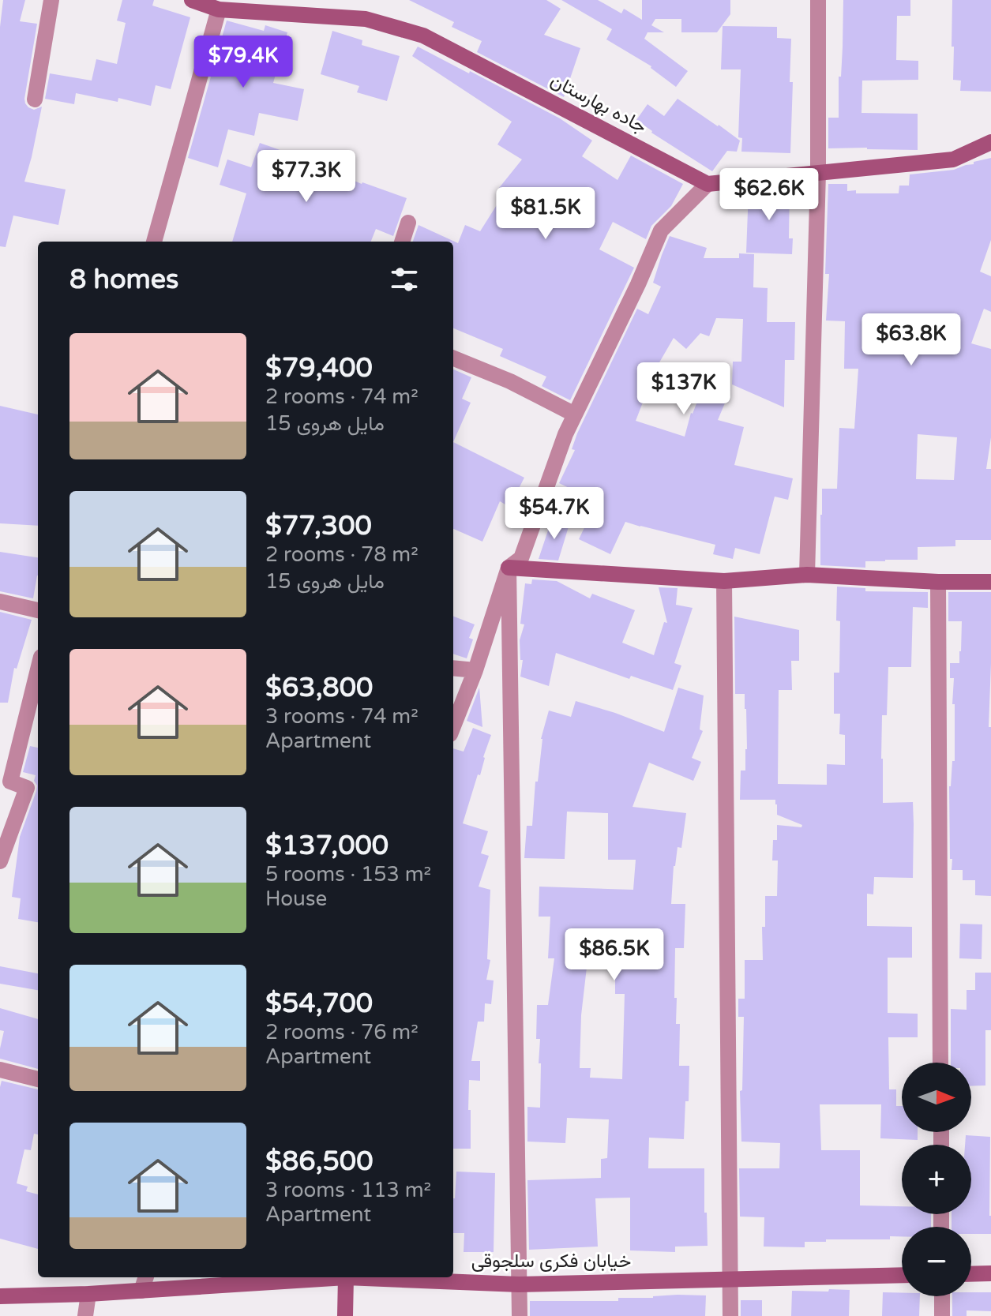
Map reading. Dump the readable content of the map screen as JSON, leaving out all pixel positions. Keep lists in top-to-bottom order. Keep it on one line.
{"streets":{"street":["جاده بهارستان","خیابان فکری سلجوقی"]},"north":"right","page":{"price":["$79.4K","$77.3K","$62.6K","$81.5K","$63.8K","$137K","$54.7K","$86.5K"],"heading":"8 homes","list":[{"name":"$79,400","note":"2 rooms · 74 m² · مایل هروی 15"},{"name":"$77,300","note":"2 rooms · 78 m² · مایل هروی 15"},{"name":"$63,800","note":"3 rooms · 74 m² · Apartment"},{"name":"$137,000","note":"5 rooms · 153 m² · House"},{"name":"$54,700","note":"2 rooms · 76 m² · Apartment"},{"name":"$86,500","note":"3 rooms · 113 m² · Apartment"}],"map_buttons":["+","−"]}}
